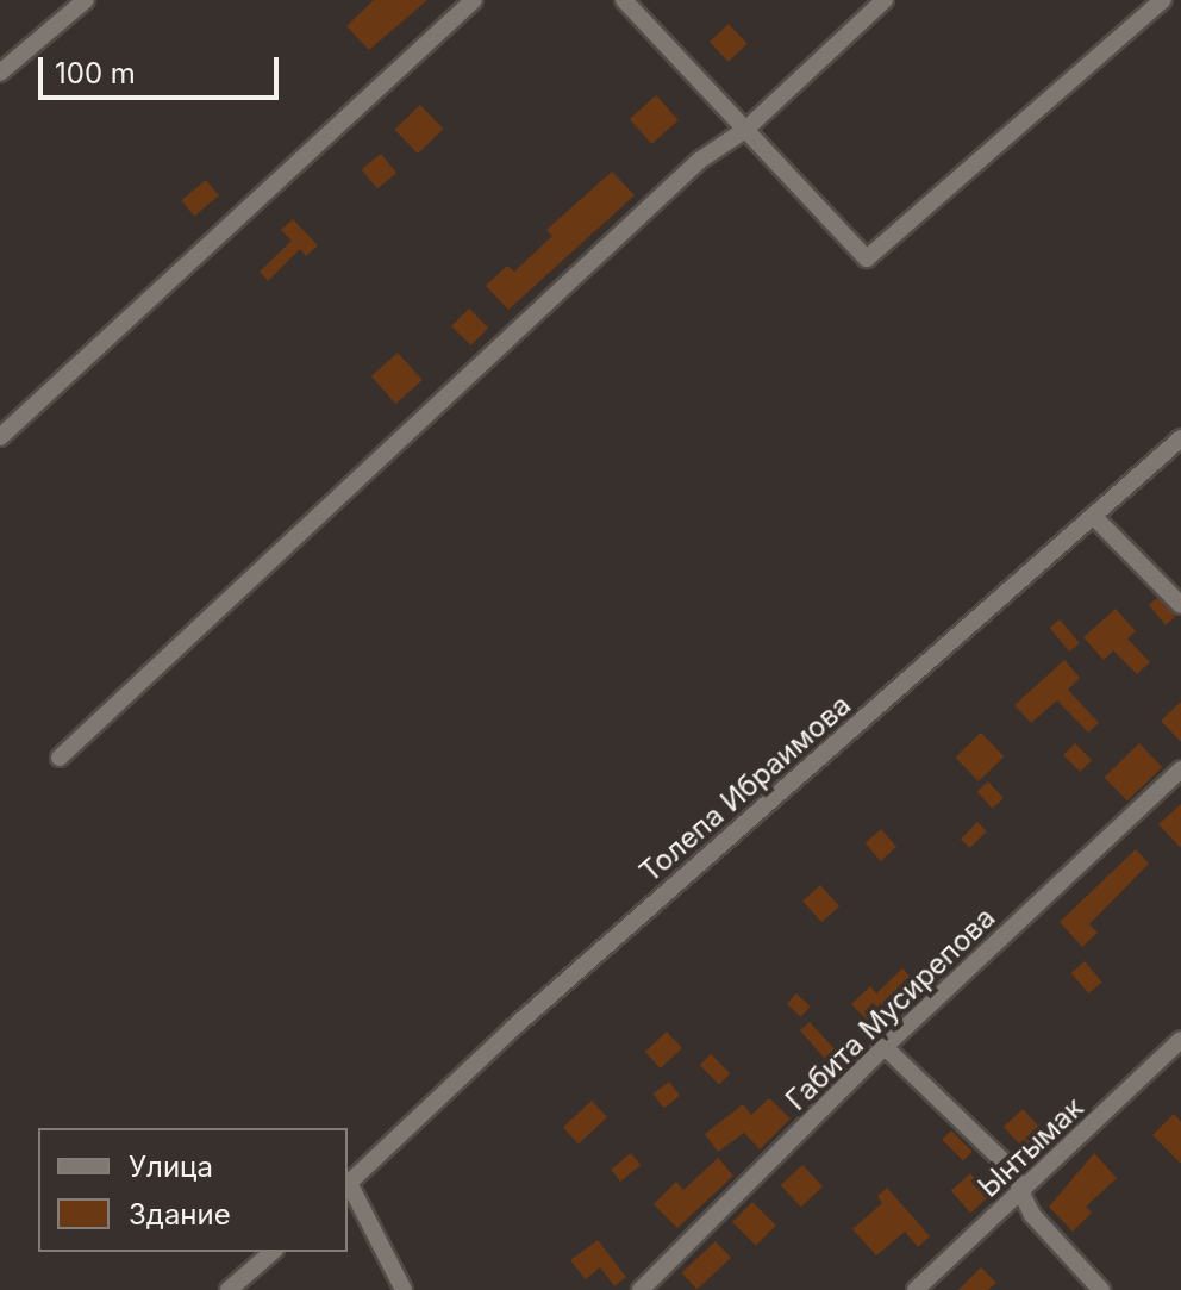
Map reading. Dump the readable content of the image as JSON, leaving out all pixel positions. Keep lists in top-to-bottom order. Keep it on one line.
{"streets":{"street":["Толепа Ибраимова","Габита Мусирепова","Ынтымак"]},"legend":["Улица","Здание"],"scale_bar":"100 m"}
